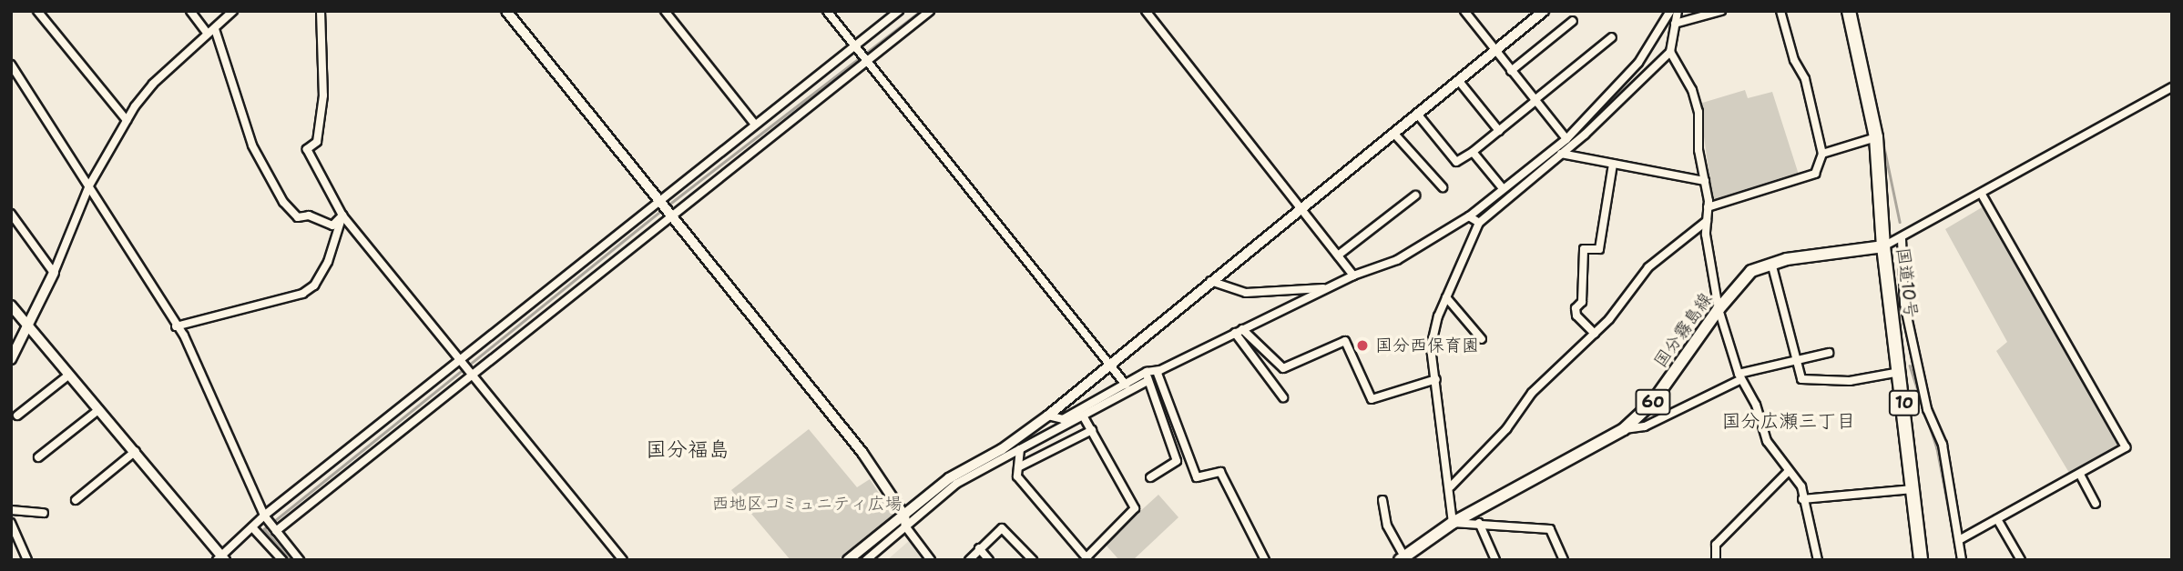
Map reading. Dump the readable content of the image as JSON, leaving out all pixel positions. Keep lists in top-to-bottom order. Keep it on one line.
{"streets":{"highway":["国道10号","10"],"main road":["国分霧島線","60"]},"crossings":[["国道10号","国分霧島線"]],"districts":["国分広瀬三丁目","国分福島"],"parks":["西地区コミュニティ広場"],"places":["国分西保育園"]}
